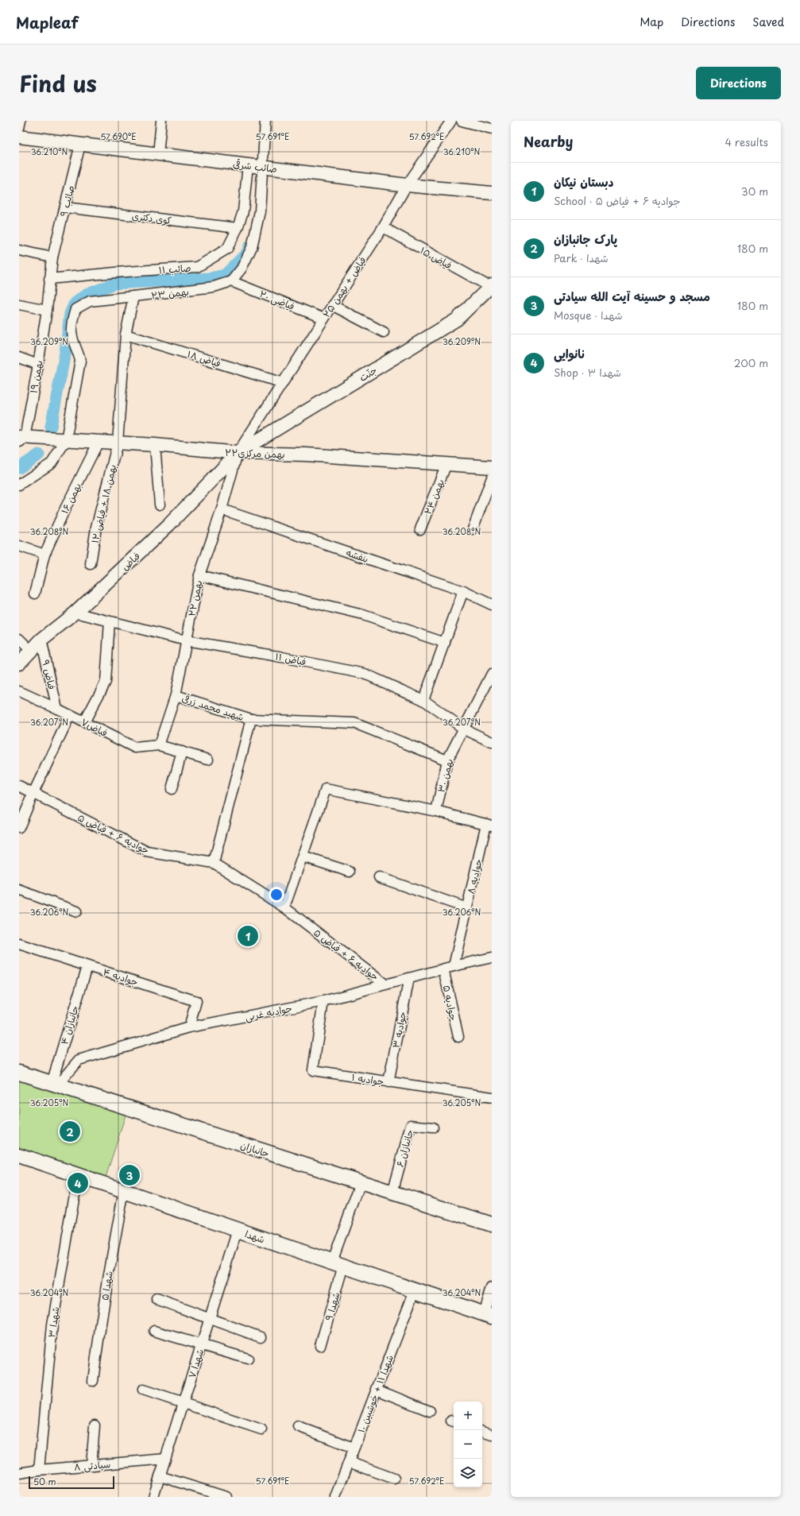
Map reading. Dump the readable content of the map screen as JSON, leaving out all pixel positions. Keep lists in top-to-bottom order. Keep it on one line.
{"streets":{"main road":["جانبازان","شهدا"],"street":["صائب شرقی","صائب ۹","کوی دکتری","فیاض ۱۵","صائب ۱۱","فیاض + بهمن ۲۵","بهمن ۲۳","فیاضی ۲۰","فیاض ۱۸","جنّت","بهمن ۱۹","۲۲بهمن مرکزی","بهمن ۲۴","بهمن ۱۶","بهمن ۱۸ + فیاض ۱۲","بنفشه","فیاض","بهمن ۲۲","فیاض ۱۱","فیاض ۹","شهید محمد زرقی","فیاض۷","بهمن ۳۰","جوادیه ۶ + فیاض ۵","جوادیه ۸","جوادیه ۴","جوادیه ۵","جوادیه غربی","جانبازان ۴","جوادیه ۳","جوادیه ۱","جانبازان ۶","شهدا ۵","شهدا ۹","شهدا ۳","شهدا ۷","شهدا ۱۱ + خوشبین ۱۰","سیادتی ۸"]},"crossings":[["صائب شرقی","صائب ۹"],["صائب شرقی","صائب ۱۱"],["صائب شرقی","فیاض + بهمن ۲۵"],["صائب ۹","کوی دکتری"],["صائب ۹","بهمن ۱۹"],["کوی دکتری","صائب ۱۱"],["فیاض ۱۵","فیاض + بهمن ۲۵"],["فیاض ۱۵","جنّت"],["صائب ۱۱","بهمن ۱۹"],["فیاض + بهمن ۲۵","فیاضی ۲۰"],["فیاض + بهمن ۲۵","فیاض ۱۸"],["فیاض + بهمن ۲۵","جنّت"],["فیاض + بهمن ۲۵","۲۲بهمن مرکزی"],["فیاض + بهمن ۲۵","فیاض"],["فیاض + بهمن ۲۵","بهمن ۲۲"],["بهمن ۲۳","فیاضی ۲۰"],["بهمن ۲۳","۲۲بهمن مرکزی"],["جنّت","۲۲بهمن مرکزی"],["جنّت","فیاض"],["جنّت","بهمن ۲۲"],["بهمن ۱۹","۲۲بهمن مرکزی"],["۲۲بهمن مرکزی","بهمن ۲۴"],["۲۲بهمن مرکزی","بهمن ۱۶"],["۲۲بهمن مرکزی","بهمن ۱۸ + فیاض ۱۲"],["۲۲بهمن مرکزی","فیاض"],["۲۲بهمن مرکزی","بهمن ۲۲"],["بنفشه","بهمن ۲۲"],["فیاض","بهمن ۲۲"],["فیاض","فیاض ۱۱"],["فیاض","فیاض ۹"],["بهمن ۲۲","فیاض ۱۱"],["بهمن ۲۲","شهید محمد زرقی"],["بهمن ۲۲","فیاض۷"],["فیاض ۱۱","بهمن ۳۰"],["فیاض ۹","فیاض۷"],["شهید محمد زرقی","بهمن ۳۰"],["جوادیه ۶ + فیاض ۵","جوادیه غربی"],["جوادیه ۸","جوادیه غربی"],["جوادیه ۴","جوادیه غربی"],["جوادیه ۴","جانبازان ۴"],["جوادیه ۵","جوادیه غربی"],["جوادیه غربی","جانبازان ۴"],["جوادیه غربی","جوادیه ۳"],["جوادیه غربی","جوادیه ۱"],["جوادیه غربی","جانبازان"],["جانبازان ۴","جانبازان"],["جوادیه ۳","جوادیه ۱"],["جانبازان ۶","جانبازان"],["جانبازان","شهدا ۹"],["شهدا","شهدا ۵"],["شهدا","شهدا ۹"],["شهدا","شهدا ۳"],["شهدا","شهدا ۷"],["شهدا","شهدا ۱۱ + خوشبین ۱۰"],["شهدا ۳","سیادتی ۸"],["شهدا ۷","سیادتی ۸"]],"scale_bar":"50 m","page":{"header":"Mapleaf","nav":["Map","Directions","Saved"],"title":"Find us","buttons":"Directions","heading":["Nearby","4 results"],"list":[{"mark":"1","name":"دبستان نیکان","note":"School · جوادیه ۶ + فیاض ۵","value":"30 m"},{"mark":"2","name":"پارک جانبازان","note":"Park · شهدا","value":"180 m"},{"mark":"3","name":"مسجد و حسینه آیت الله سیادتی","note":"Mosque · شهدا","value":"180 m"},{"mark":"4","name":"نانوایی","note":"Shop · شهدا ۳","value":"200 m"}],"pins":["1","2","3","4"],"map_buttons":["+","−"],"scale":"50 m"},"coordinates":["57.690°E","57.691°E","57.692°E","36.210°N","36.209°N","36.208°N","36.207°N","36.206°N","36.205°N","36.204°N"]}
